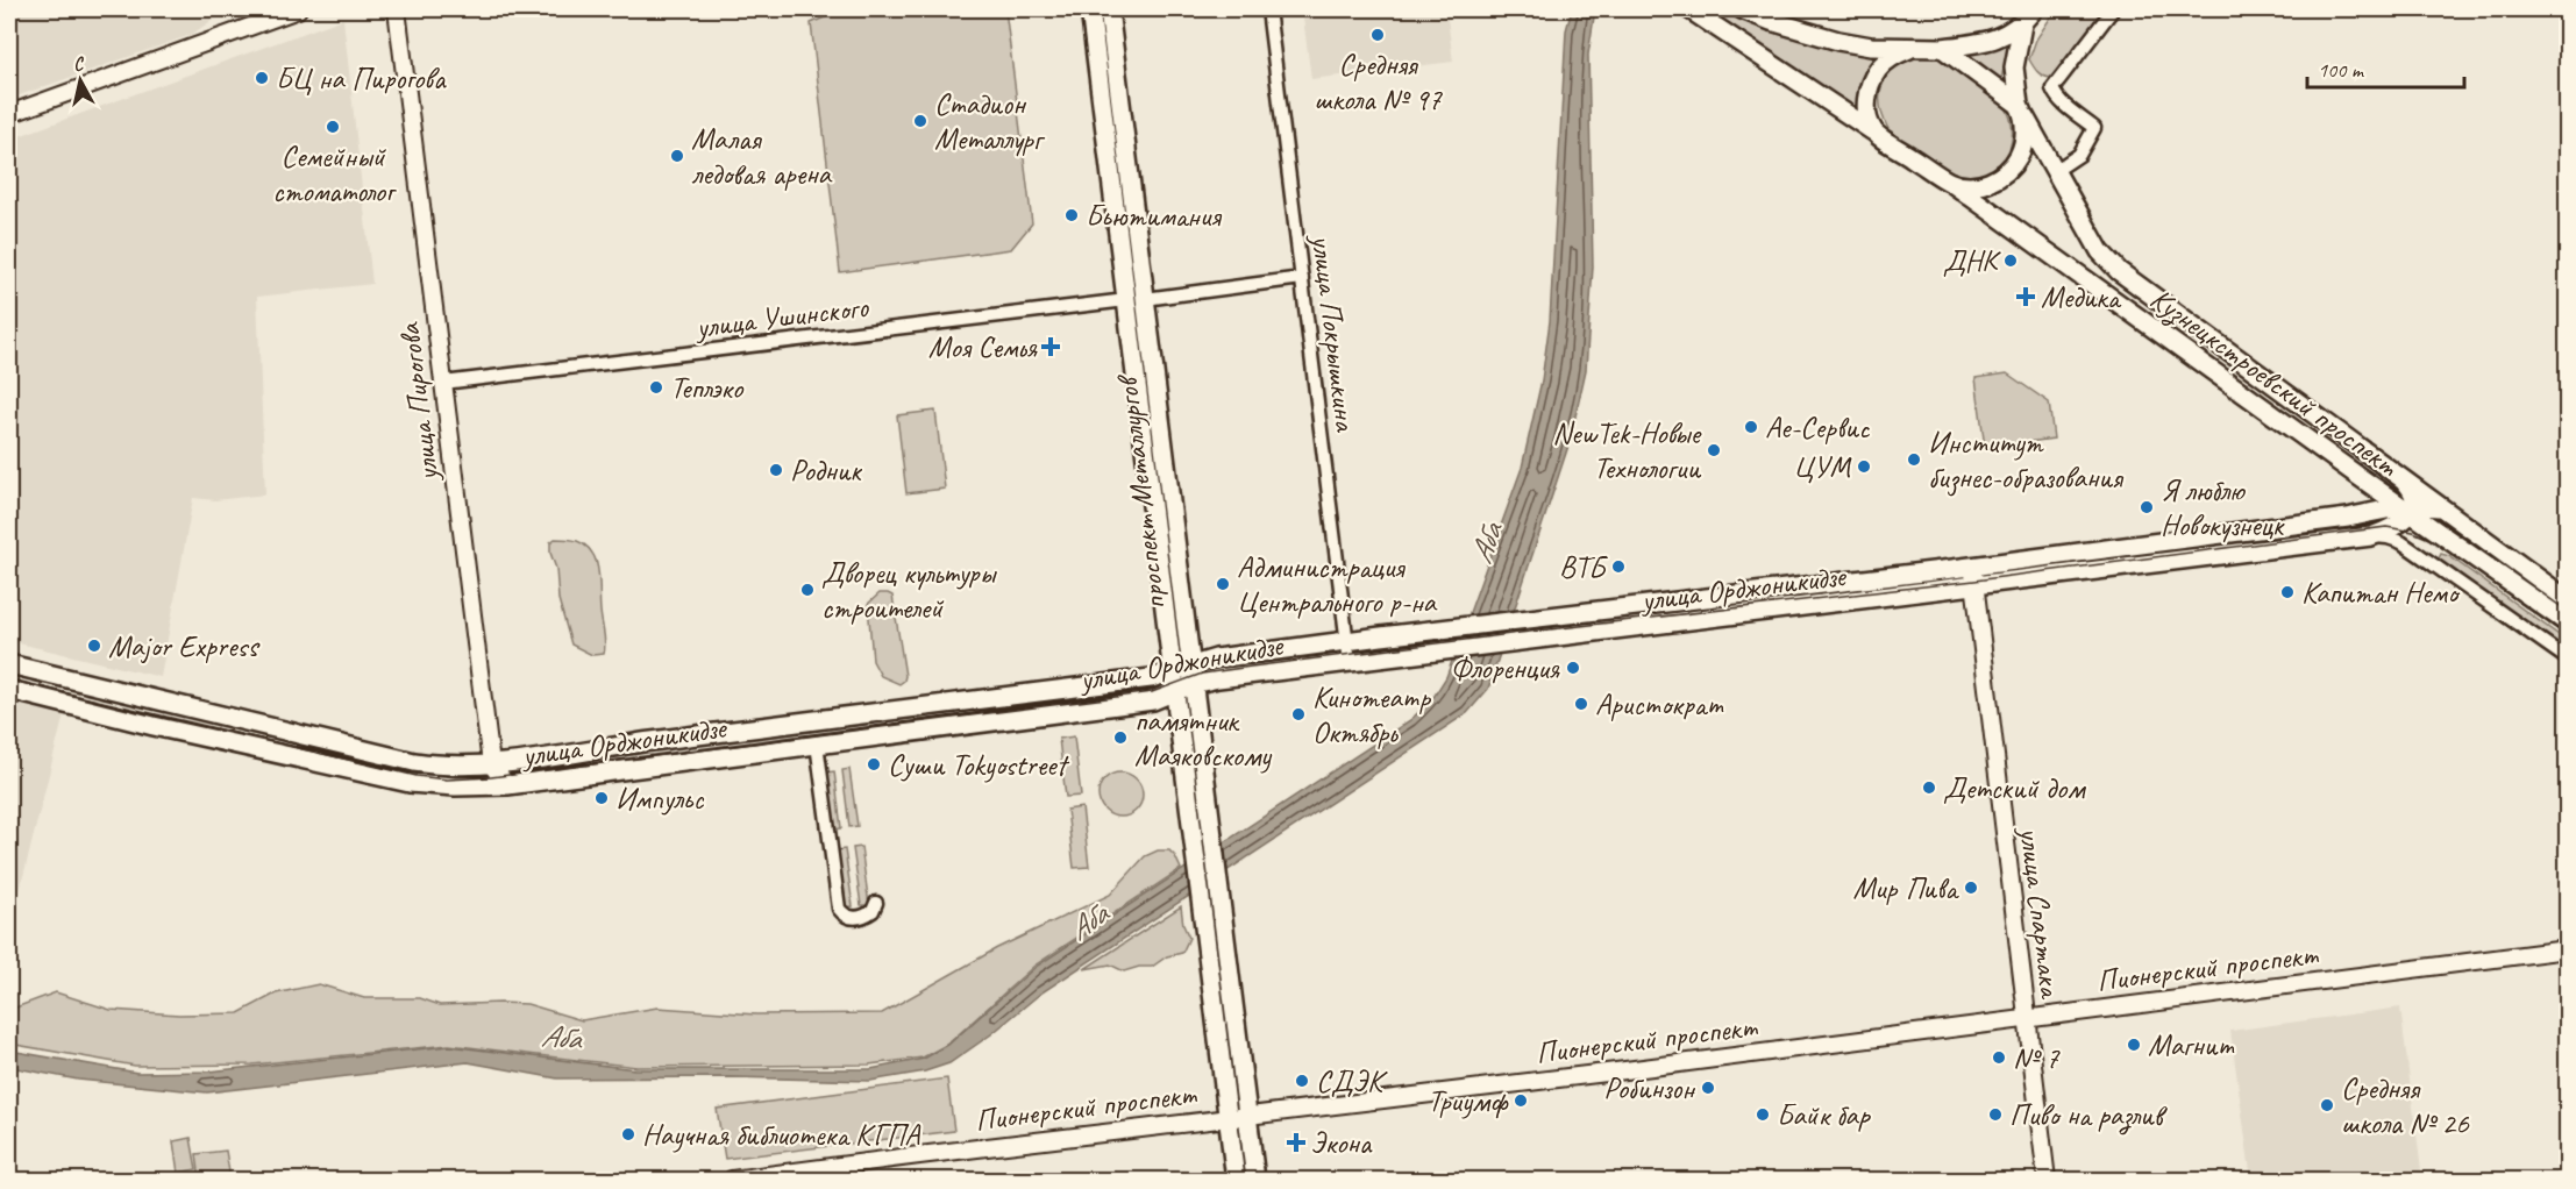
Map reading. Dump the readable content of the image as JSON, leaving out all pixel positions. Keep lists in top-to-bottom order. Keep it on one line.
{"streets":{"main road":["Кузнецкстроевский проспект","проспект Металлургов","улица Орджоникидзе"],"street":["улица Ушинского","улица Покрышкина","улица Пирогова","улица Спартака","Пионерский проспект"]},"crossings":[["улица Ушинского","улица Пирогова"],["улица Ушинского","проспект Металлургов"],["улица Покрышкина","улица Орджоникидзе"],["Кузнецкстроевский проспект","улица Орджоникидзе"],["улица Пирогова","улица Орджоникидзе"],["проспект Металлургов","улица Орджоникидзе"],["проспект Металлургов","Пионерский проспект"],["улица Орджоникидзе","улица Спартака"],["улица Спартака","Пионерский проспект"]],"water":["Аба"],"places":{"other":["Средняя школа № 97","БЦ на Пирогова","Стадион Металлург","Семейный стоматолог","Малая ледовая арена","Бьютимания","ДНК","Теплэко","Аe-Сервис","NewTek-Новые Технологии","Институт бизнес-образования","ЦУМ","Родник","Я люблю Новокузнецк","ВТБ","Администрация Центрального р-на","Дворец культуры строителей","Капитан Немо","Major Express","Флоренция","Аристократ","Кинотеатр Октябрь","памятник Маяковскому","Суши Tokyostreet","Детский дом","Импульс","Мир Пива","Магнит","№ 7","СДЭК","Робинзон","Триумф","Средняя школа № 26","Байк бар","Пиво на разлив","Научная библиотека КГПА"],"health":["Медика","Моя Семья","Экона"]},"scale_bar":"100 m","north":"top"}
